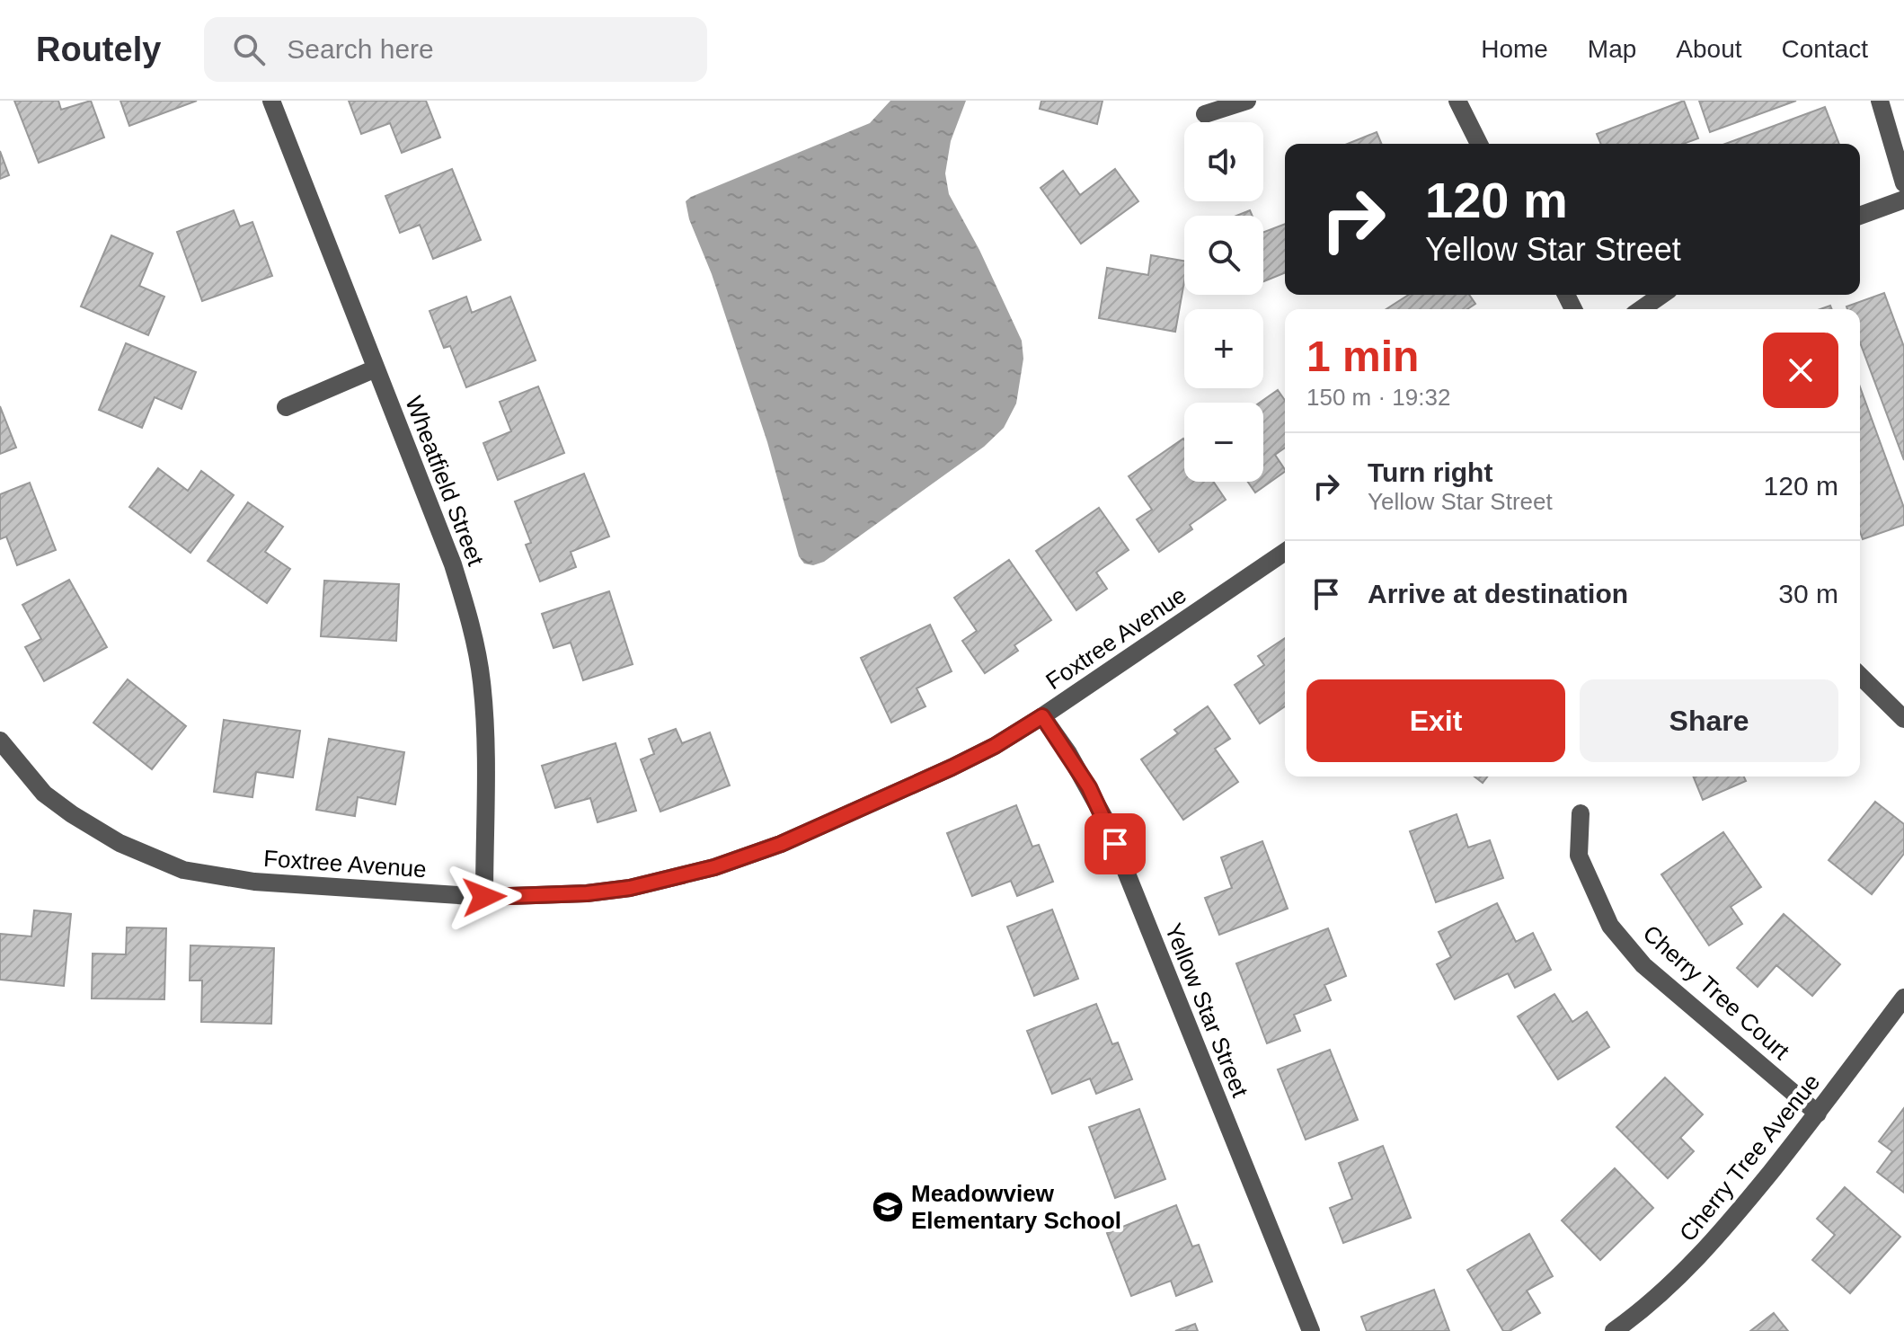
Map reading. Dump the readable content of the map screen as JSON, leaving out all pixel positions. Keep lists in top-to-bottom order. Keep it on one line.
{"streets":{"street":["Wheatfield Street","Foxtree Avenue","Cherry Tree Court","Yellow Star Street","Cherry Tree Avenue"]},"crossings":[["Wheatfield Street","Foxtree Avenue"],["Foxtree Avenue","Yellow Star Street"],["Cherry Tree Court","Cherry Tree Avenue"]],"places":{"school or university":["Meadowview Elementary School"]},"page":{"header":"Routely","search":"Search here","nav":["Home","Map","About","Contact"],"map_buttons":["+","−"],"turn":["120 m","Yellow Star Street"],"heading":["1 min","150 m · 19:32"],"list":[{"name":"Turn right","note":"Yellow Star Street","value":"120 m"},{"name":"Arrive at destination","value":"30 m"}],"buttons":["Exit","Share"]}}
